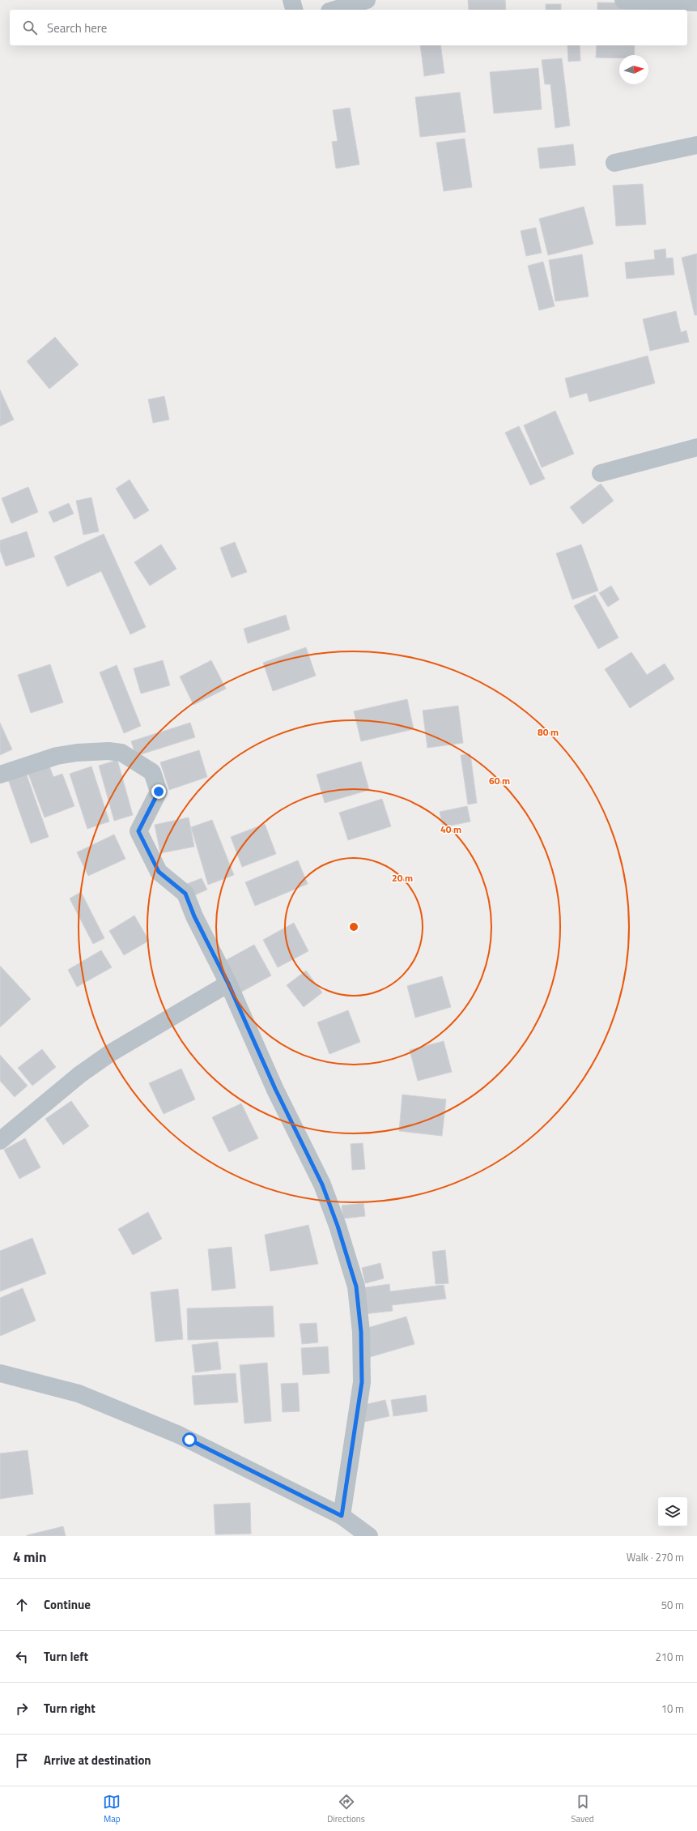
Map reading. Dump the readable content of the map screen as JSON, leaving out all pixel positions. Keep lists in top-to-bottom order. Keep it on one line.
{"north":"right","page":{"search":"Search here","heading":["4 min","Walk · 270 m"],"list":[["Continue","50 m"],["Turn left","210 m"],["Turn right","10 m"],"Arrive at destination"],"nav":["Map","Directions","Saved"]},"rings":["80 m","60 m","40 m","20 m"]}
